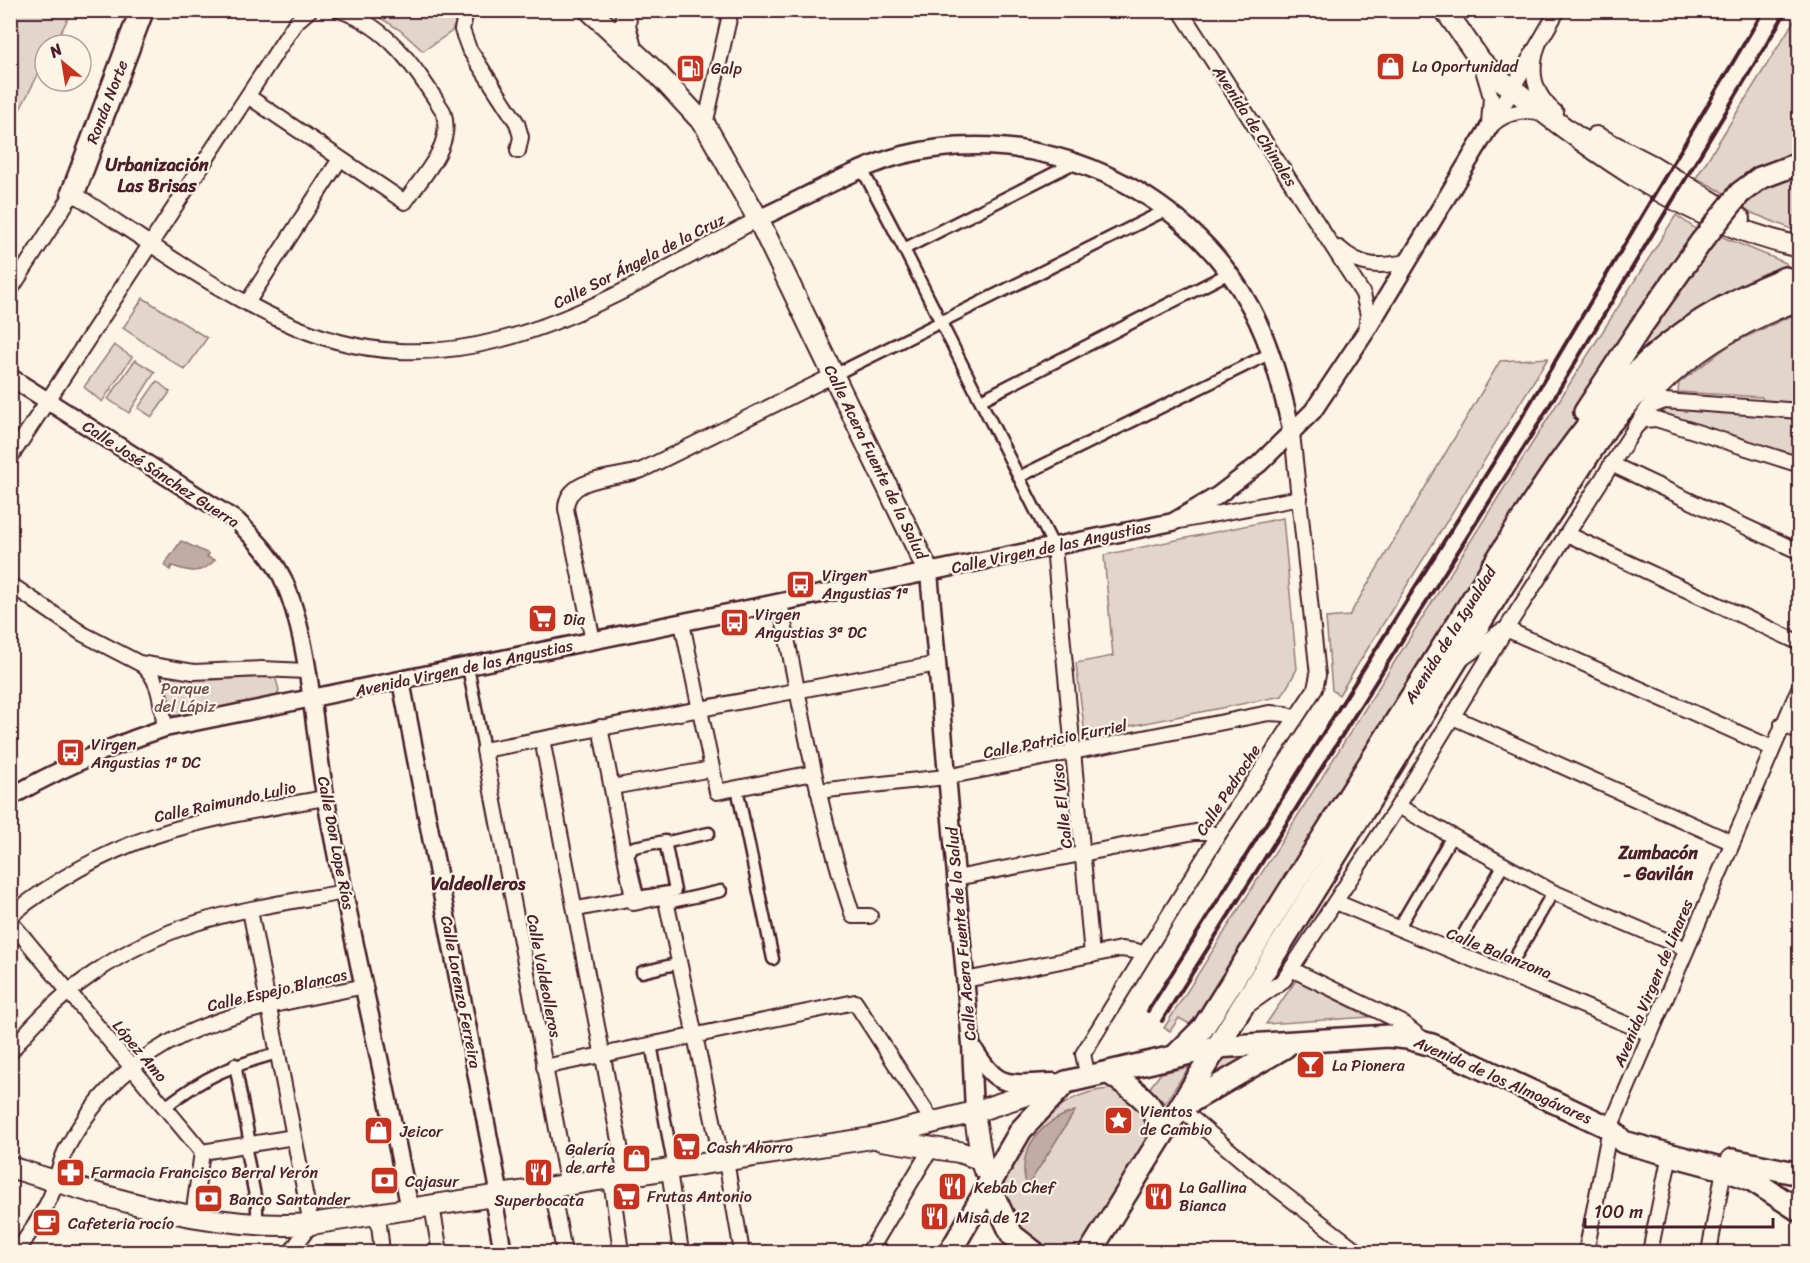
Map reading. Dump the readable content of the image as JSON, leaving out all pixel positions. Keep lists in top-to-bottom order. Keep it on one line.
{"streets":{"highway":["Ronda Norte"],"main road":["Calle Acera Fuente de la Salud","Avenida de la Igualdad","Avenida de los Almogávares"],"street":["Avenida de Chinales","Calle Sor Ángela de la Cruz","Calle José Sánchez Guerra","Calle Virgen de las Angustias","Avenida Virgen de las Angustias","Calle Patricio Furriel","Calle Pedroche","Calle Raimundo Lulio","Calle El Viso","Calle Don Lope Ríos","Calle Balanzona","Calle Valdeolleros","Avenida Virgen de Linares","Calle Espejo Blancas","Calle Lorenzo Ferreira","López Amo"]},"crossings":[["Ronda Norte","Calle Sor Ángela de la Cruz"],["Avenida de Chinales","Calle Virgen de las Angustias"],["Calle Sor Ángela de la Cruz","Calle Acera Fuente de la Salud"],["Calle Acera Fuente de la Salud","Calle Virgen de las Angustias"],["Calle Acera Fuente de la Salud","Avenida Virgen de las Angustias"],["Calle Acera Fuente de la Salud","Calle Patricio Furriel"],["Calle José Sánchez Guerra","Avenida Virgen de las Angustias"],["Calle José Sánchez Guerra","Calle Don Lope Ríos"],["Calle Virgen de las Angustias","Avenida Virgen de las Angustias"],["Calle Virgen de las Angustias","Calle Pedroche"],["Calle Virgen de las Angustias","Calle El Viso"],["Avenida de la Igualdad","Calle Balanzona"],["Avenida de la Igualdad","Avenida de los Almogávares"],["Avenida Virgen de las Angustias","Calle Don Lope Ríos"],["Avenida Virgen de las Angustias","Calle Valdeolleros"],["Avenida Virgen de las Angustias","Calle Lorenzo Ferreira"],["Calle Patricio Furriel","Calle Pedroche"],["Calle Patricio Furriel","Calle El Viso"],["Calle Raimundo Lulio","Calle Don Lope Ríos"],["Calle Don Lope Ríos","Calle Espejo Blancas"],["Calle Balanzona","Avenida Virgen de Linares"],["Avenida Virgen de Linares","Avenida de los Almogávares"],["Calle Espejo Blancas","López Amo"]],"districts":["Urbanización Las Brisas","Zumbacón - Gavilán","Valdeolleros"],"parks":["Parque del Lápiz"],"places":{"shop":["La Oportunidad","Jeicor","Galería de arte"],"fuel station":["Galp"],"bus stop":["Virgen Angustias 1ª","Virgen Angustias 3ª DC","Virgen Angustias 1ª DC"],"supermarket":["Dia","Cash Ahorro","Frutas Antonio"],"bar":["La Pionera"],"place":["Vientos de Cambio"],"pharmacy":["Farmacia Francisco Berral Yerón"],"restaurant":["Superbocata","Kebab Chef","La Gallina Bianca","Misa de 12"],"bank":["Cajasur","Banco Santander"],"cafe":["Cafeteria rocío"]},"scale_bar":"100 m","north":"top left"}
